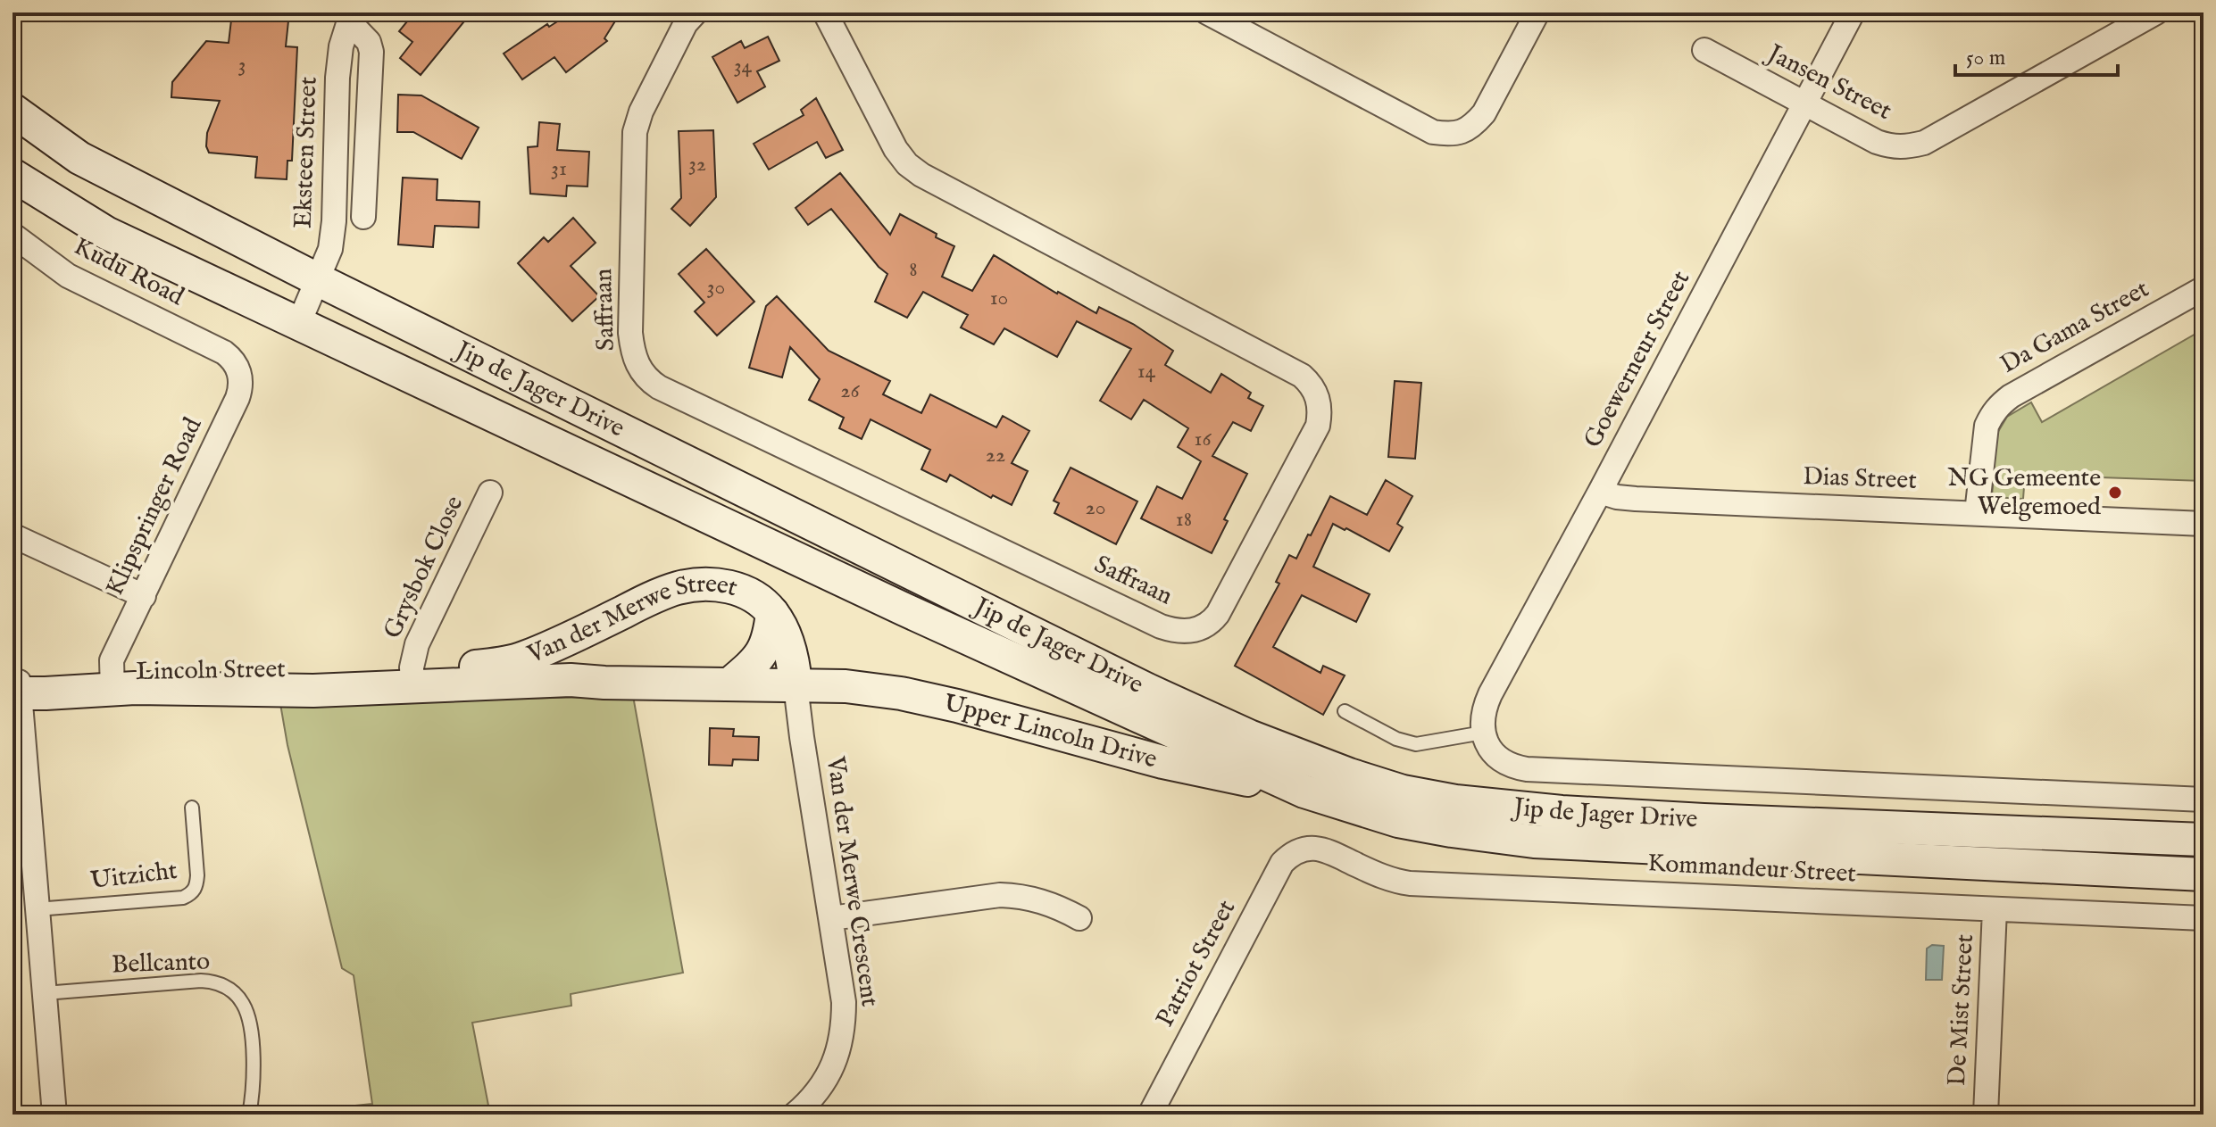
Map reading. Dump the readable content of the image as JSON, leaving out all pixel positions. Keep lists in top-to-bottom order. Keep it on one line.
{"streets":{"main road":["Jip de Jager Drive","Van der Merwe Street","Lincoln Street","Upper Lincoln Drive"],"street":["Jansen Street","Eksteen Street","Kudu Road","Saffraan","Da Gama Street","Goewerneur Street","Dias Street","Klipspringer Road","Grysbok Close","Kommandeur Street","Van der Merwe Crescent","Patriot Street","De Mist Street"],"lane":["Uitzicht","Bellcanto"]},"crossings":[["Jansen Street","Goewerneur Street"],["Eksteen Street","Jip de Jager Drive"],["Kudu Road","Klipspringer Road"],["Da Gama Street","Dias Street"],["Goewerneur Street","Dias Street"],["Jip de Jager Drive","Upper Lincoln Drive"],["Klipspringer Road","Lincoln Street"],["Grysbok Close","Van der Merwe Street"],["Grysbok Close","Lincoln Street"],["Grysbok Close","Upper Lincoln Drive"],["Van der Merwe Street","Lincoln Street"],["Van der Merwe Street","Upper Lincoln Drive"],["Van der Merwe Street","Van der Merwe Crescent"],["Lincoln Street","Upper Lincoln Drive"],["Upper Lincoln Drive","Van der Merwe Crescent"],["Kommandeur Street","Patriot Street"],["Kommandeur Street","De Mist Street"]],"places":["NG Gemeente Welgemoed"],"house_numbers":["3","34","32","31","8","30","10","14","26","16","22","20","18"],"scale_bar":"50 m"}
